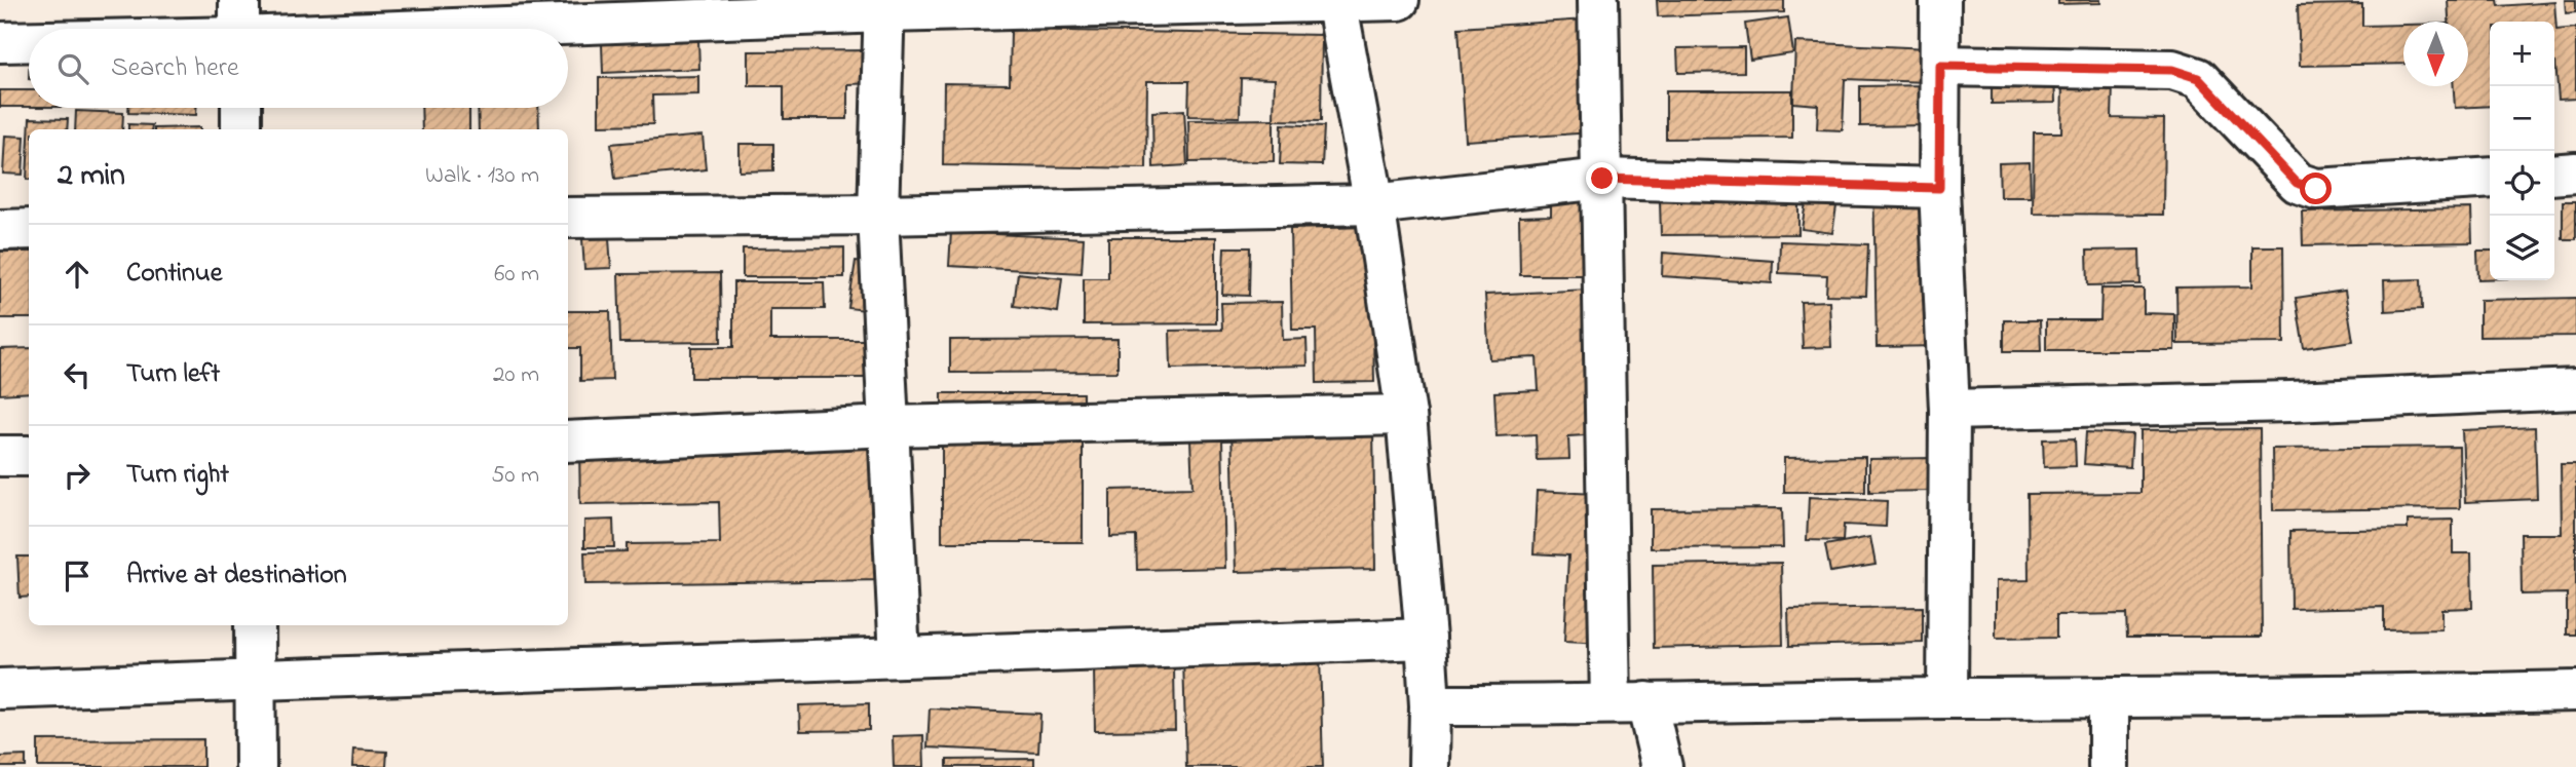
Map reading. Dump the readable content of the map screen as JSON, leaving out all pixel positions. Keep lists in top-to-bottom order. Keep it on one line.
{"north":"bottom","page":{"map_buttons":["+","−"],"search":"Search here","heading":["2 min","Walk · 130 m"],"list":[["Continue","60 m"],["Turn left","20 m"],["Turn right","50 m"],"Arrive at destination"]}}
